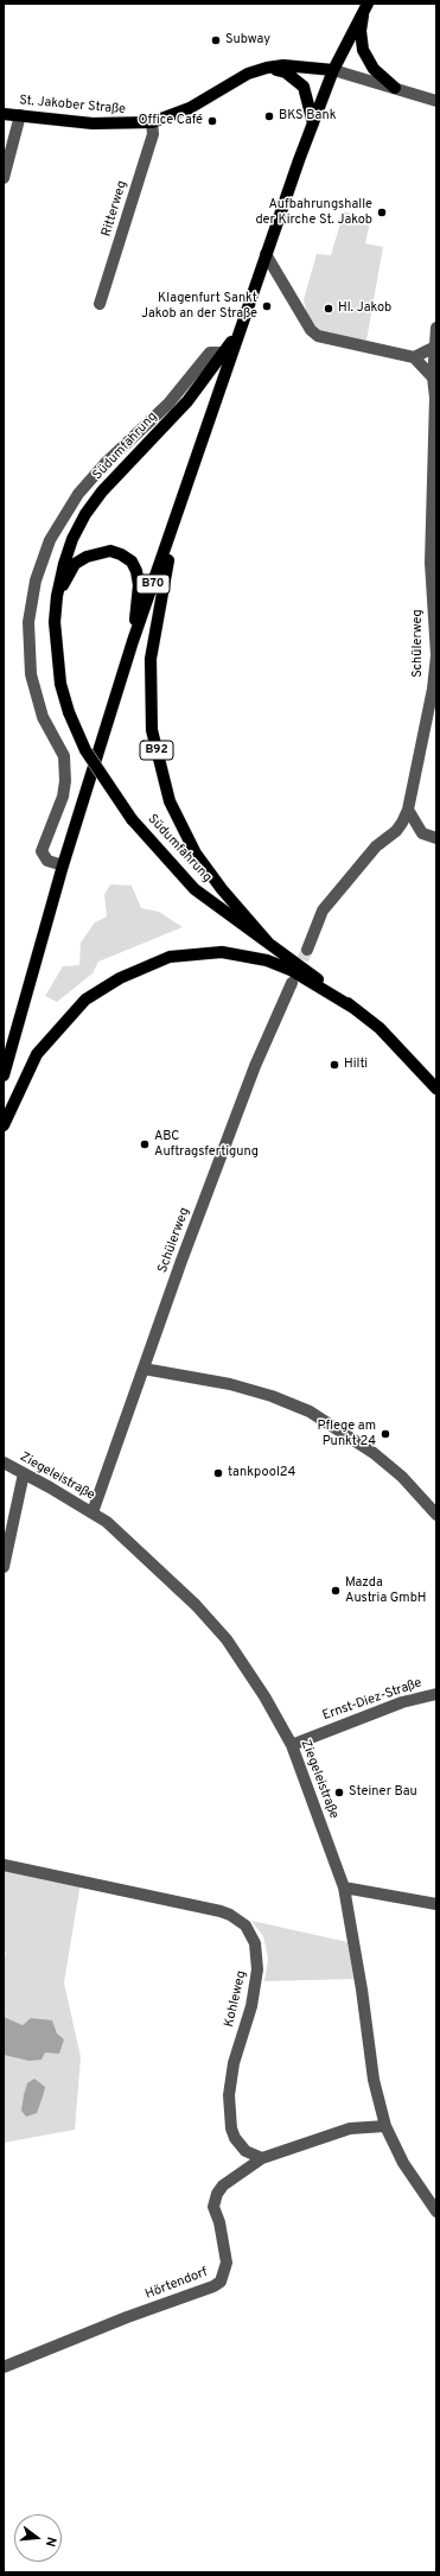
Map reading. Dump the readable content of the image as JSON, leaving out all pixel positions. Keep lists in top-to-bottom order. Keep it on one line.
{"streets":{"main road":["St. Jakober Straße","Südumfahrung","B70","B92"],"street":["Ritterweg","Schülerweg","Ziegeleistraße","Ernst-Diez-Straße","Kohleweg","Hörtendorf"]},"crossings":[["St. Jakober Straße","Ritterweg"],["St. Jakober Straße","B70"],["Südumfahrung","B70"],["Südumfahrung","B92"],["B70","B92"],["Schülerweg","Ziegeleistraße"],["Ziegeleistraße","Ernst-Diez-Straße"],["Kohleweg","Hörtendorf"]],"places":["Subway","BKS Bank","Office Café","Aufbahrungshalle der Kirche St. Jakob","Klagenfurt Sankt Jakob an der Straße","Hl. Jakob","Hilti","ABC Auftragsfertigung","Pflege am Punkt 24","tankpool24","Mazda Austria GmbH","Steiner Bau"],"north":"right"}
